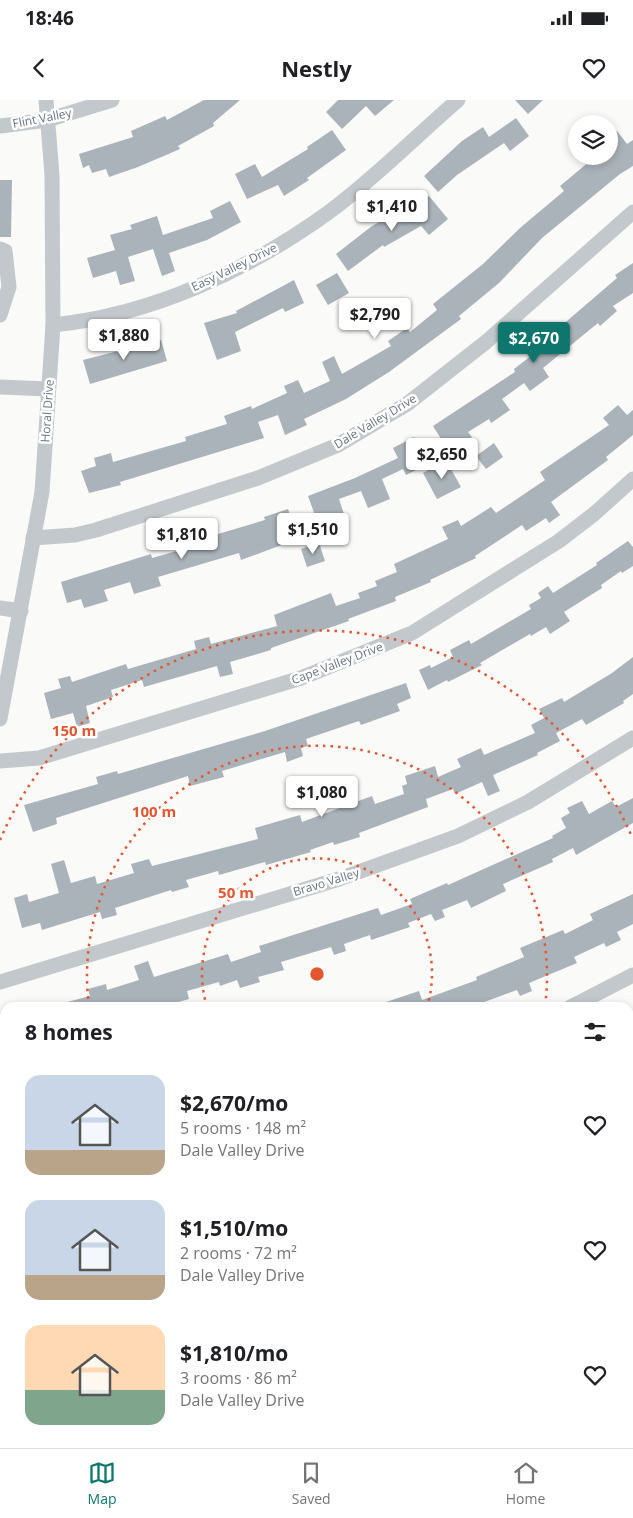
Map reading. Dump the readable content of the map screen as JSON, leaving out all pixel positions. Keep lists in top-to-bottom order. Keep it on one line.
{"streets":{"street":["Flint Valley","Easy Valley Drive","Horal Drive","Dale Valley Drive","Cape Valley Drive","Bravo Valley"]},"crossings":[["Flint Valley","Horal Drive"],["Easy Valley Drive","Horal Drive"],["Horal Drive","Dale Valley Drive"]],"page":{"status":"18:46","header":"Nestly","price":["$1,410","$2,790","$1,880","$2,670","$2,650","$1,510","$1,810","$1,080"],"heading":"8 homes","list":[{"name":"$2,670/mo","note":"5 rooms · 148 m² · Dale Valley Drive"},{"name":"$1,510/mo","note":"2 rooms · 72 m² · Dale Valley Drive"},{"name":"$1,810/mo","note":"3 rooms · 86 m² · Dale Valley Drive"}],"tabs":["Map","Saved","Home"]},"rings":["150 m","100 m","50 m"]}
